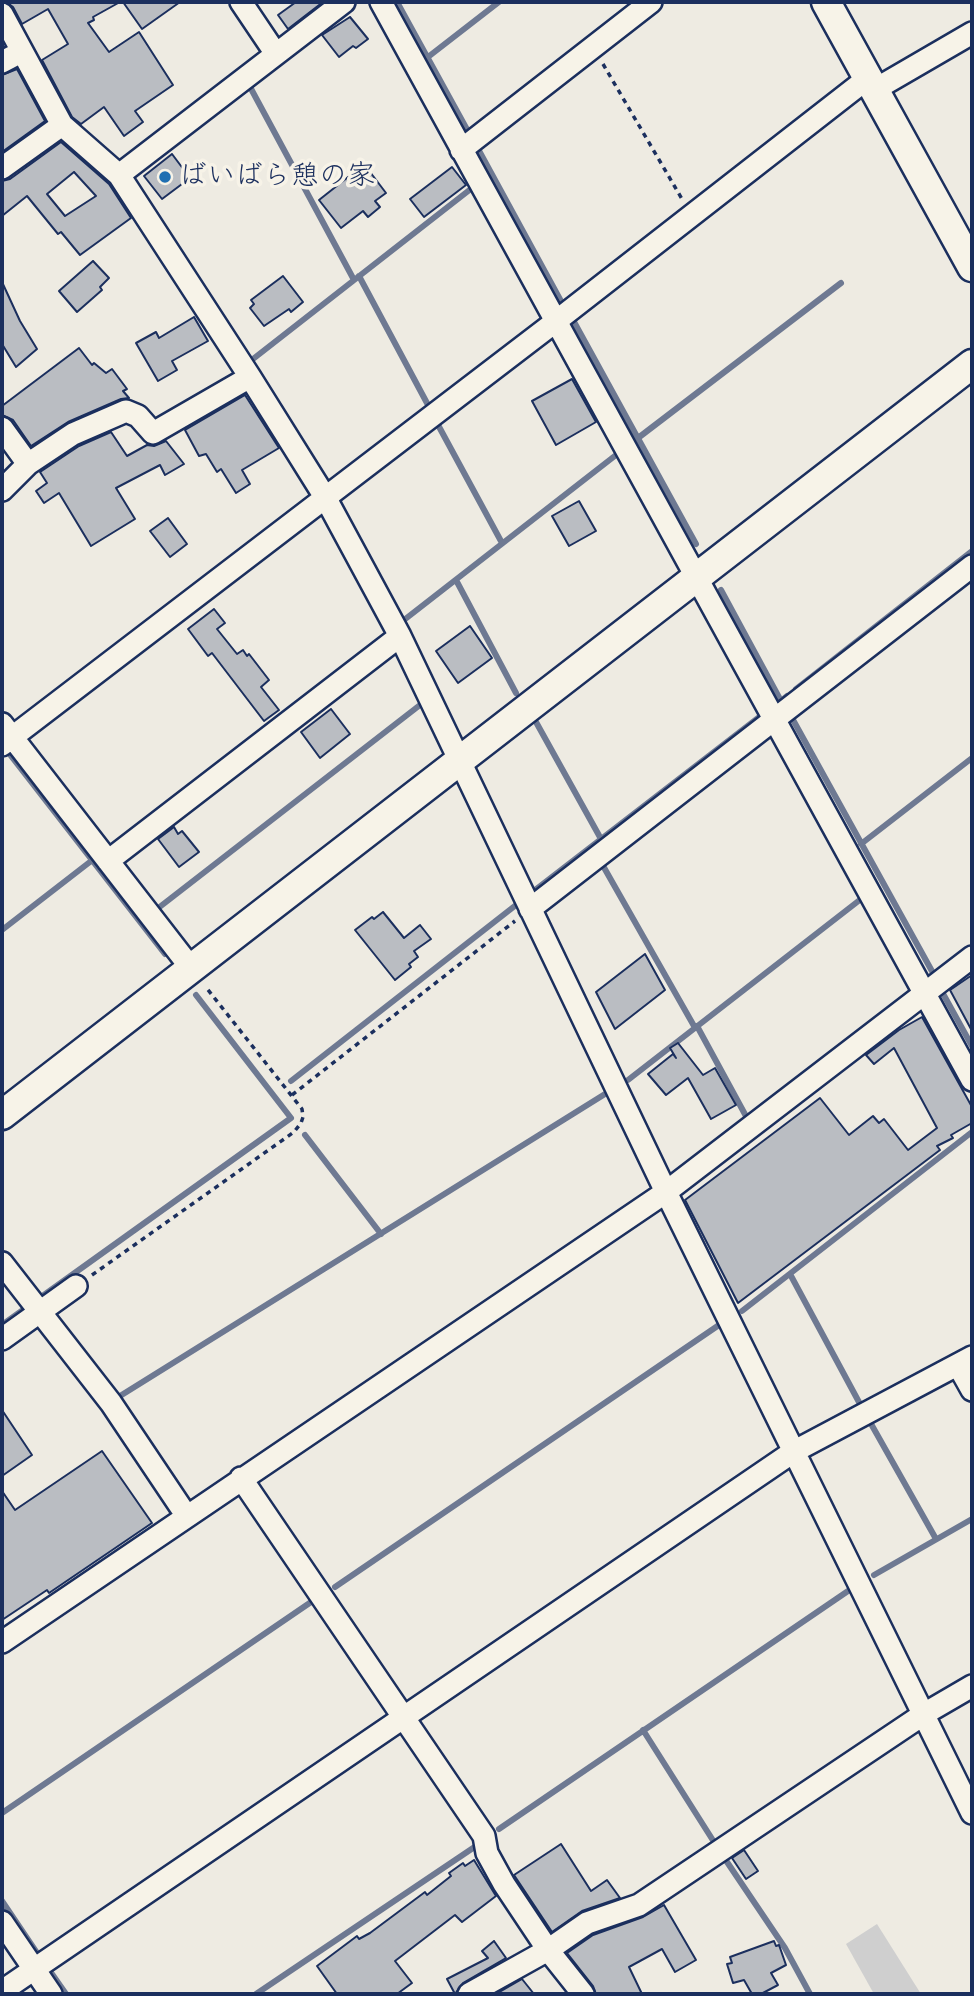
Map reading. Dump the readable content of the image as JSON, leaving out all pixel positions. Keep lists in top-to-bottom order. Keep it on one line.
{"places":["ばいばら憩の家"]}
